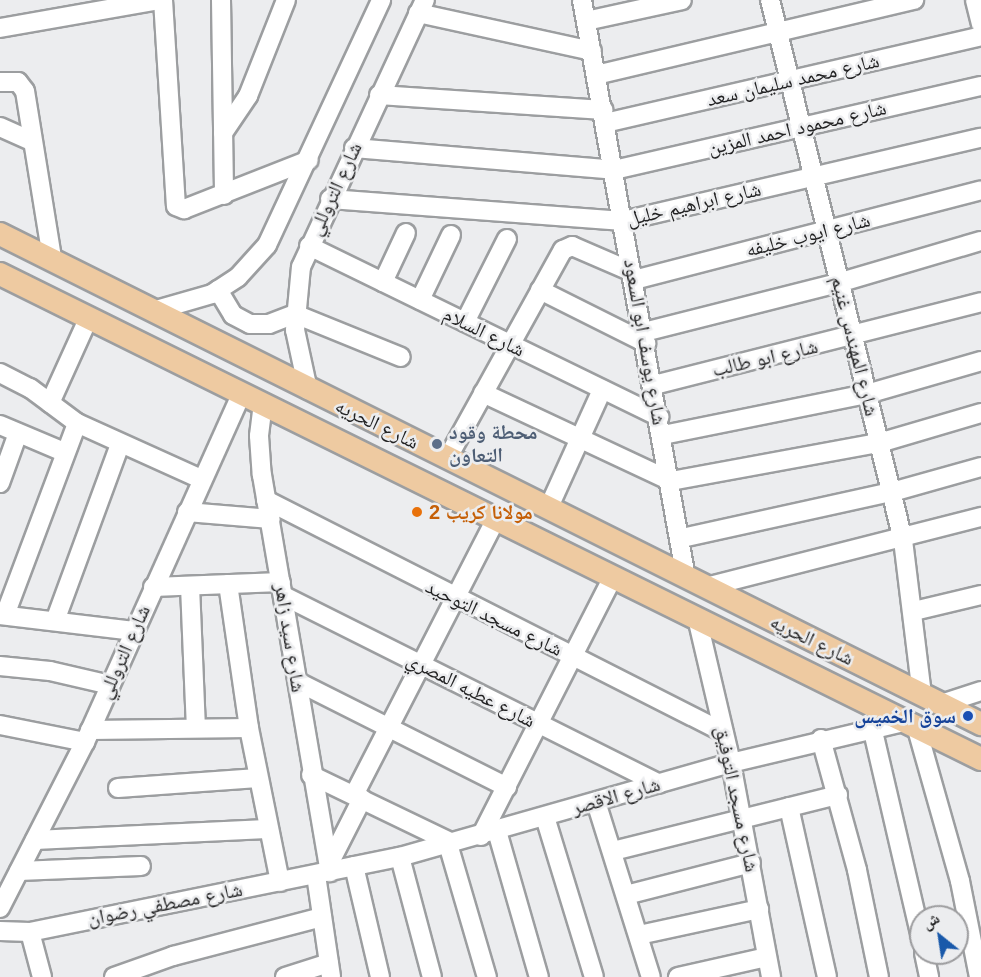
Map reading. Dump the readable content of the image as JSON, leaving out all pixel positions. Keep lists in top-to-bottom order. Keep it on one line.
{"streets":{"main road":["شارع الحريه"],"street":["شارع محمد سليمان سعد","شارع محمود احمد المزين","شارع التروللي","شارع ابراهيم خليل","شارع ايوب خليفه","شارع السلام","شارع يوسف ابو السعود","شارع المهندس غنيم","شارع ابو طالب","شارع مسجد التوحيد","شارع سيد زاهر","شارع عطيه المصري","شارع الاقصر","شارع مسجد التوفيق","شارع مصطفي رضوان"]},"crossings":[["شارع محمد سليمان سعد","شارع التروللي"],["شارع محمد سليمان سعد","شارع يوسف ابو السعود"],["شارع محمد سليمان سعد","شارع المهندس غنيم"],["شارع محمود احمد المزين","شارع التروللي"],["شارع محمود احمد المزين","شارع يوسف ابو السعود"],["شارع محمود احمد المزين","شارع المهندس غنيم"],["شارع التروللي","شارع ابراهيم خليل"],["شارع التروللي","شارع السلام"],["شارع التروللي","شارع الحريه"],["شارع ابراهيم خليل","شارع يوسف ابو السعود"],["شارع ابراهيم خليل","شارع المهندس غنيم"],["شارع ايوب خليفه","شارع يوسف ابو السعود"],["شارع ايوب خليفه","شارع المهندس غنيم"],["شارع السلام","شارع يوسف ابو السعود"],["شارع يوسف ابو السعود","شارع ابو طالب"],["شارع يوسف ابو السعود","شارع الحريه"],["شارع المهندس غنيم","شارع ابو طالب"],["شارع المهندس غنيم","شارع الحريه"],["شارع الحريه","شارع سيد زاهر"],["شارع الحريه","شارع الاقصر"],["شارع الحريه","شارع مسجد التوفيق"],["شارع مسجد التوحيد","شارع سيد زاهر"],["شارع مسجد التوحيد","شارع مسجد التوفيق"],["شارع سيد زاهر","شارع عطيه المصري"],["شارع سيد زاهر","شارع الاقصر"],["شارع سيد زاهر","شارع مصطفي رضوان"],["شارع عطيه المصري","شارع الاقصر"],["شارع الاقصر","شارع مسجد التوفيق"],["شارع الاقصر","شارع مصطفي رضوان"]],"places":["محطة وقود التعاون","مولانا كريب 2","سوق الخميس"],"north":"top left"}
